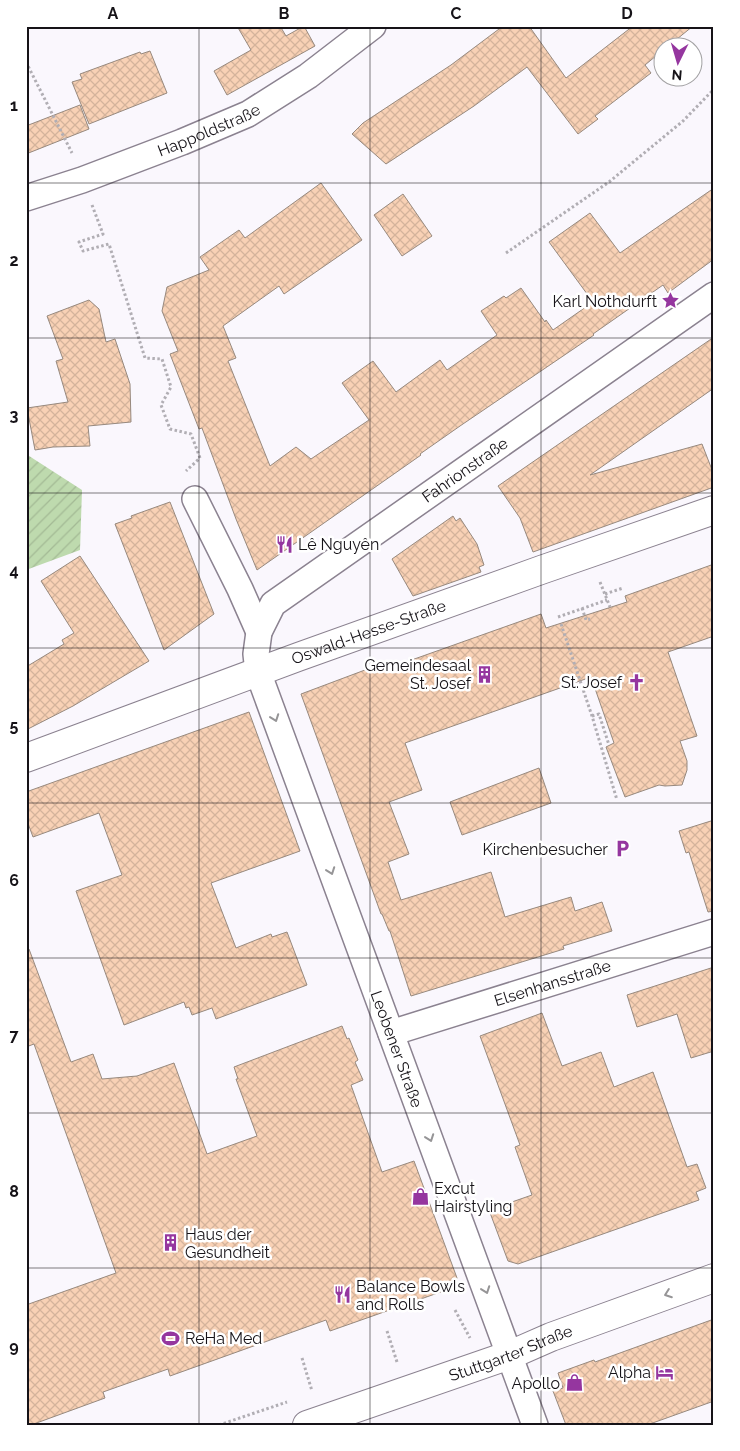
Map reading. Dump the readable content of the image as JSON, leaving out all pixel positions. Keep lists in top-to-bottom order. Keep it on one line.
{"streets":{"street":["Happoldstraße","Fahrionstraße","Oswald-Hesse-Straße","Elsenhansstraße","Leobener Straße","Stuttgarter Straße"]},"crossings":[["Fahrionstraße","Oswald-Hesse-Straße"],["Fahrionstraße","Leobener Straße"],["Oswald-Hesse-Straße","Leobener Straße"],["Elsenhansstraße","Leobener Straße"],["Leobener Straße","Stuttgarter Straße"]],"one_way":["Leobener Straße","Stuttgarter Straße"],"places":{"place":["Karl Nothdurft"],"restaurant":["Lê Nguyên","Balance Bowls and Rolls"],"building":["Gemeindesaal St. Josef","Haus der Gesundheit"],"church":["St. Josef"],"parking":["Kirchenbesucher"],"shop":["Excut Hairstyling","Apollo"],"sports":["ReHa Med"],"hotel":["Alpha"]},"north":"bottom","grid":{"columns":["A","B","C","D"],"rows":["1","2","3","4","5","6","7","8","9"]}}
